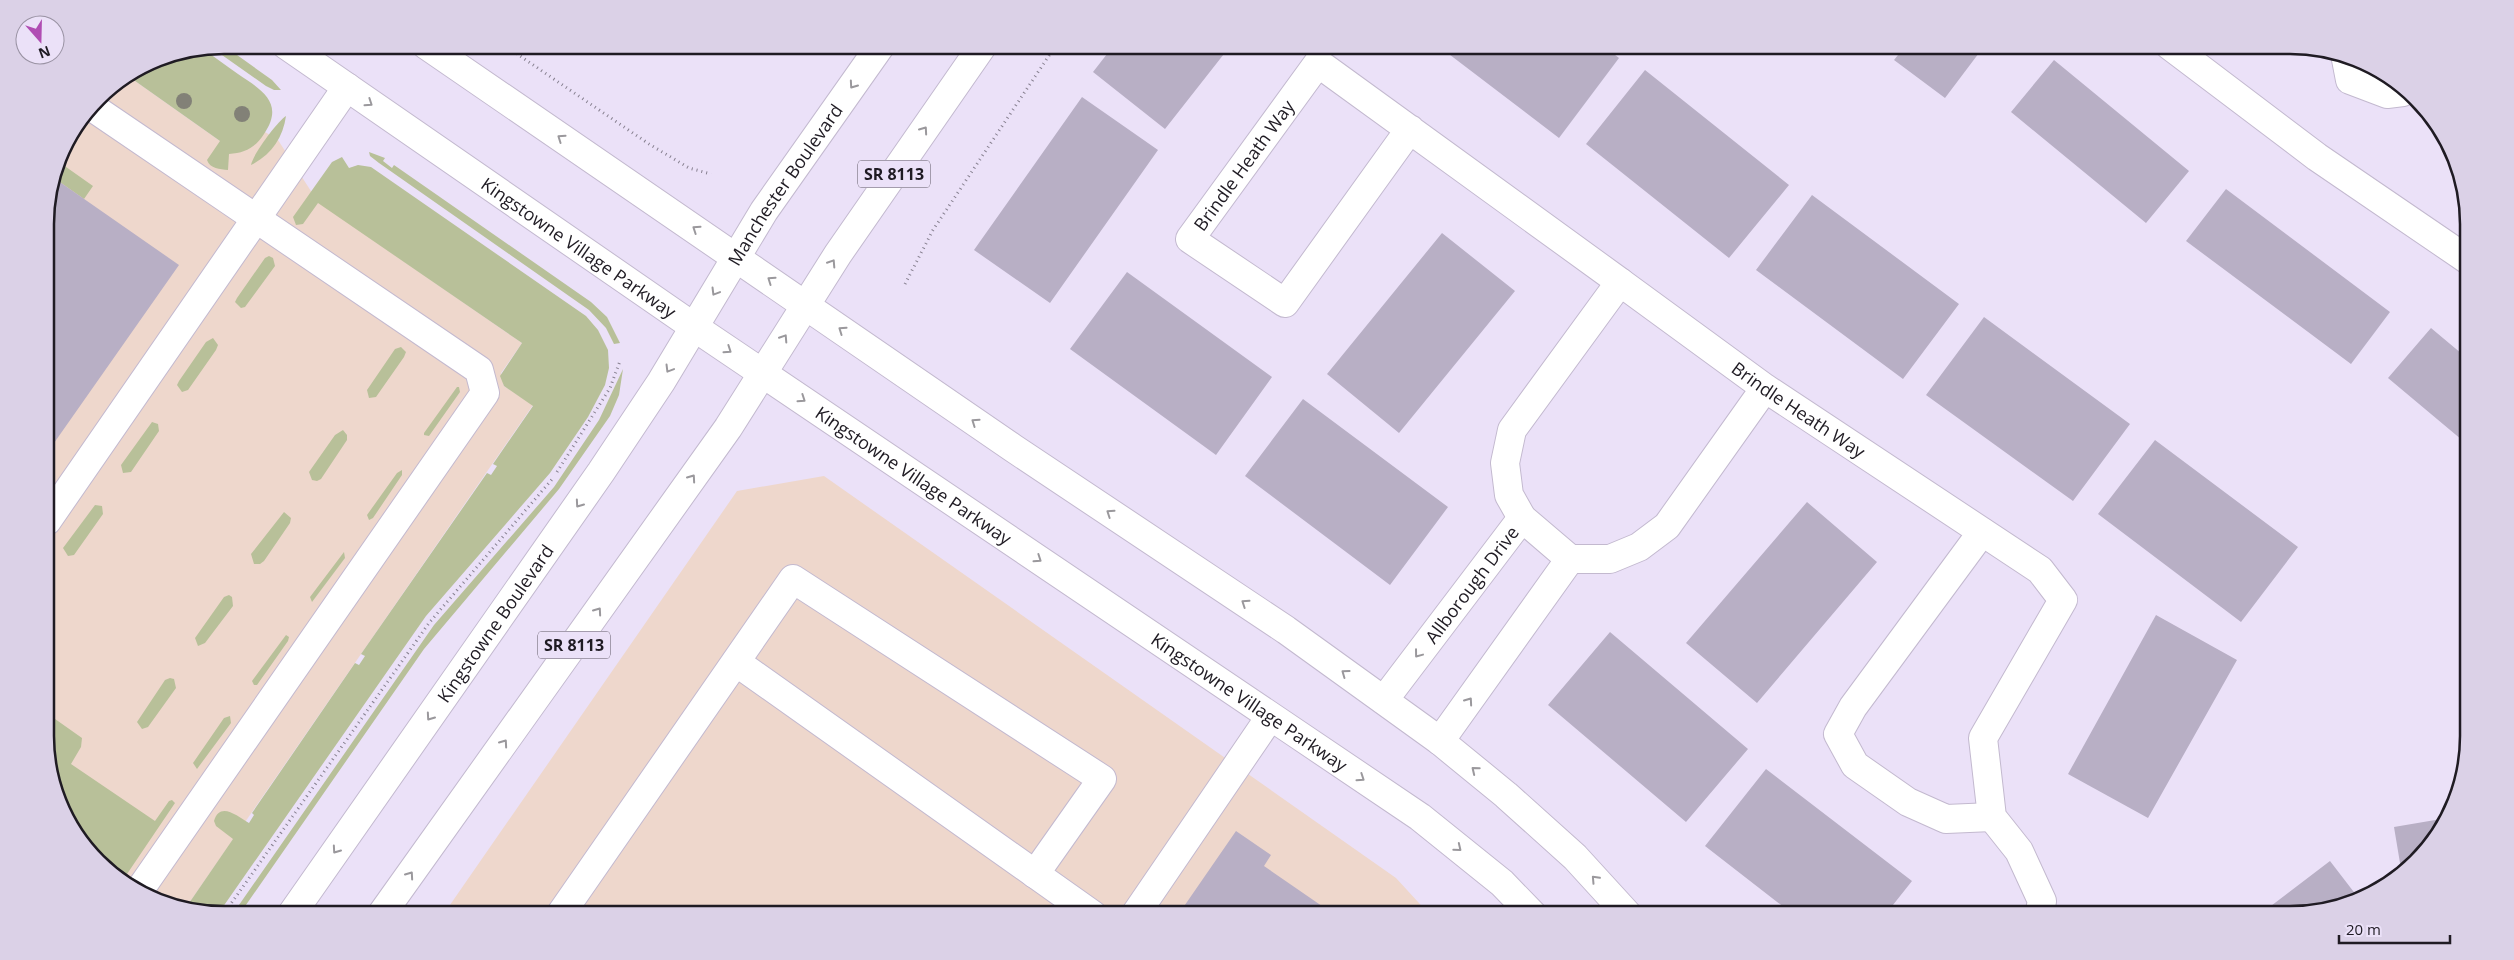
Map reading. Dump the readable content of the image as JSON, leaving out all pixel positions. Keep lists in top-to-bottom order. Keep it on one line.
{"streets":{"street":["Brindle Heath Way","SR 8113","Manchester Boulevard","Kingstowne Village Parkway","Allborough Drive","Kingstowne Boulevard"]},"crossings":[["SR 8113","Kingstowne Village Parkway"],["Manchester Boulevard","Kingstowne Village Parkway"],["Manchester Boulevard","Kingstowne Boulevard"],["Kingstowne Village Parkway","Kingstowne Boulevard"]],"scale_bar":"20 m","north":"bottom"}
